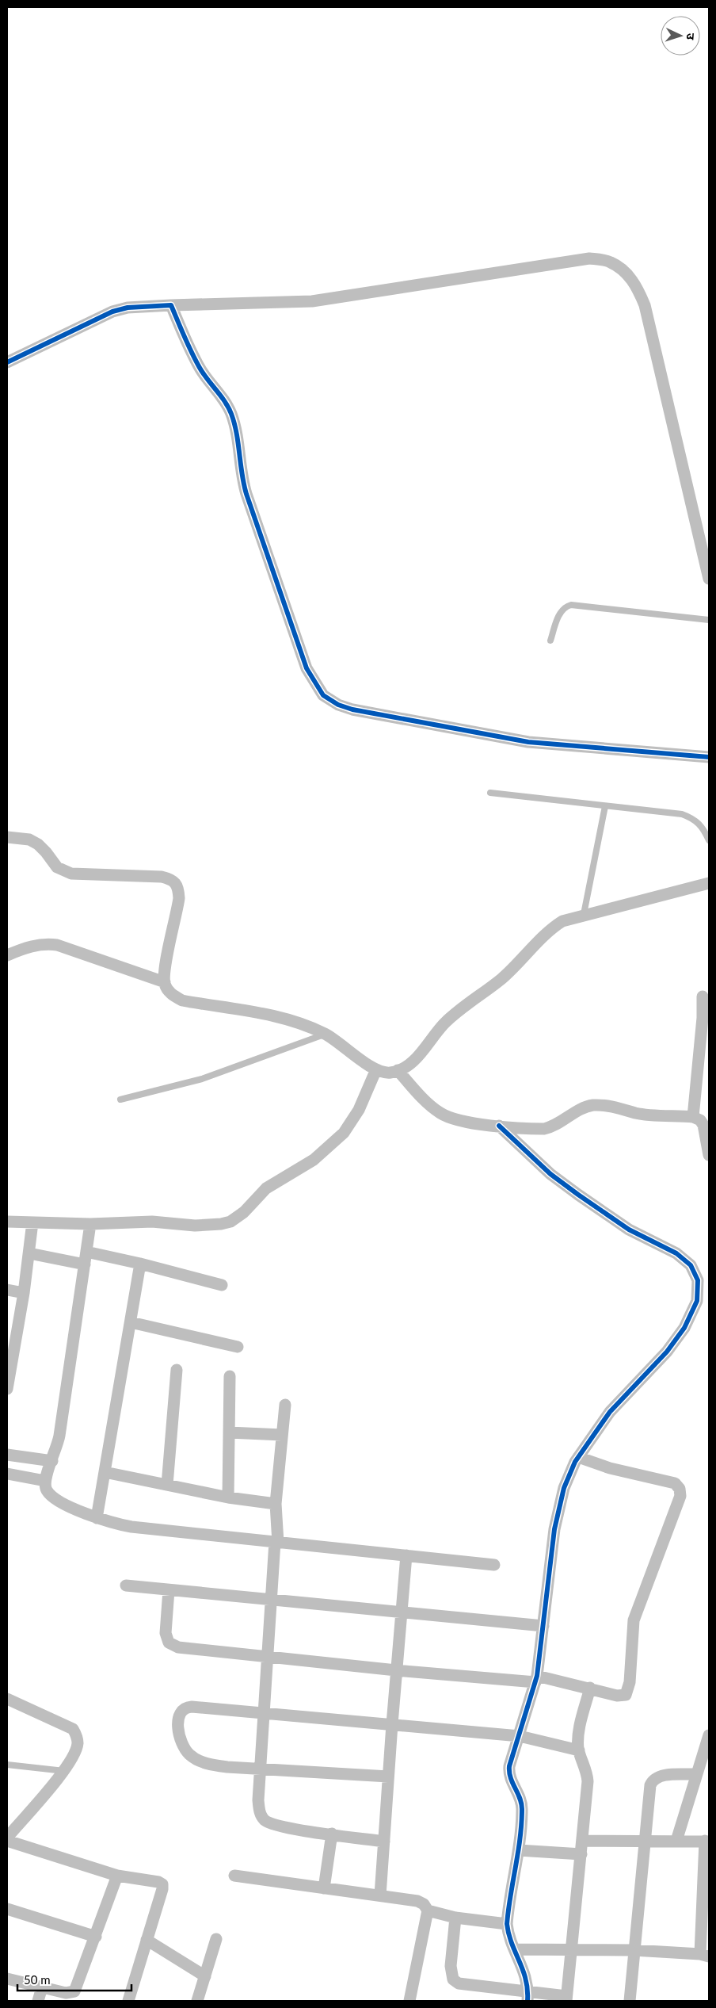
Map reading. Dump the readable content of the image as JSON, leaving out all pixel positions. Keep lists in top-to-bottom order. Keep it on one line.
{"scale_bar":"50 m","north":"right"}
